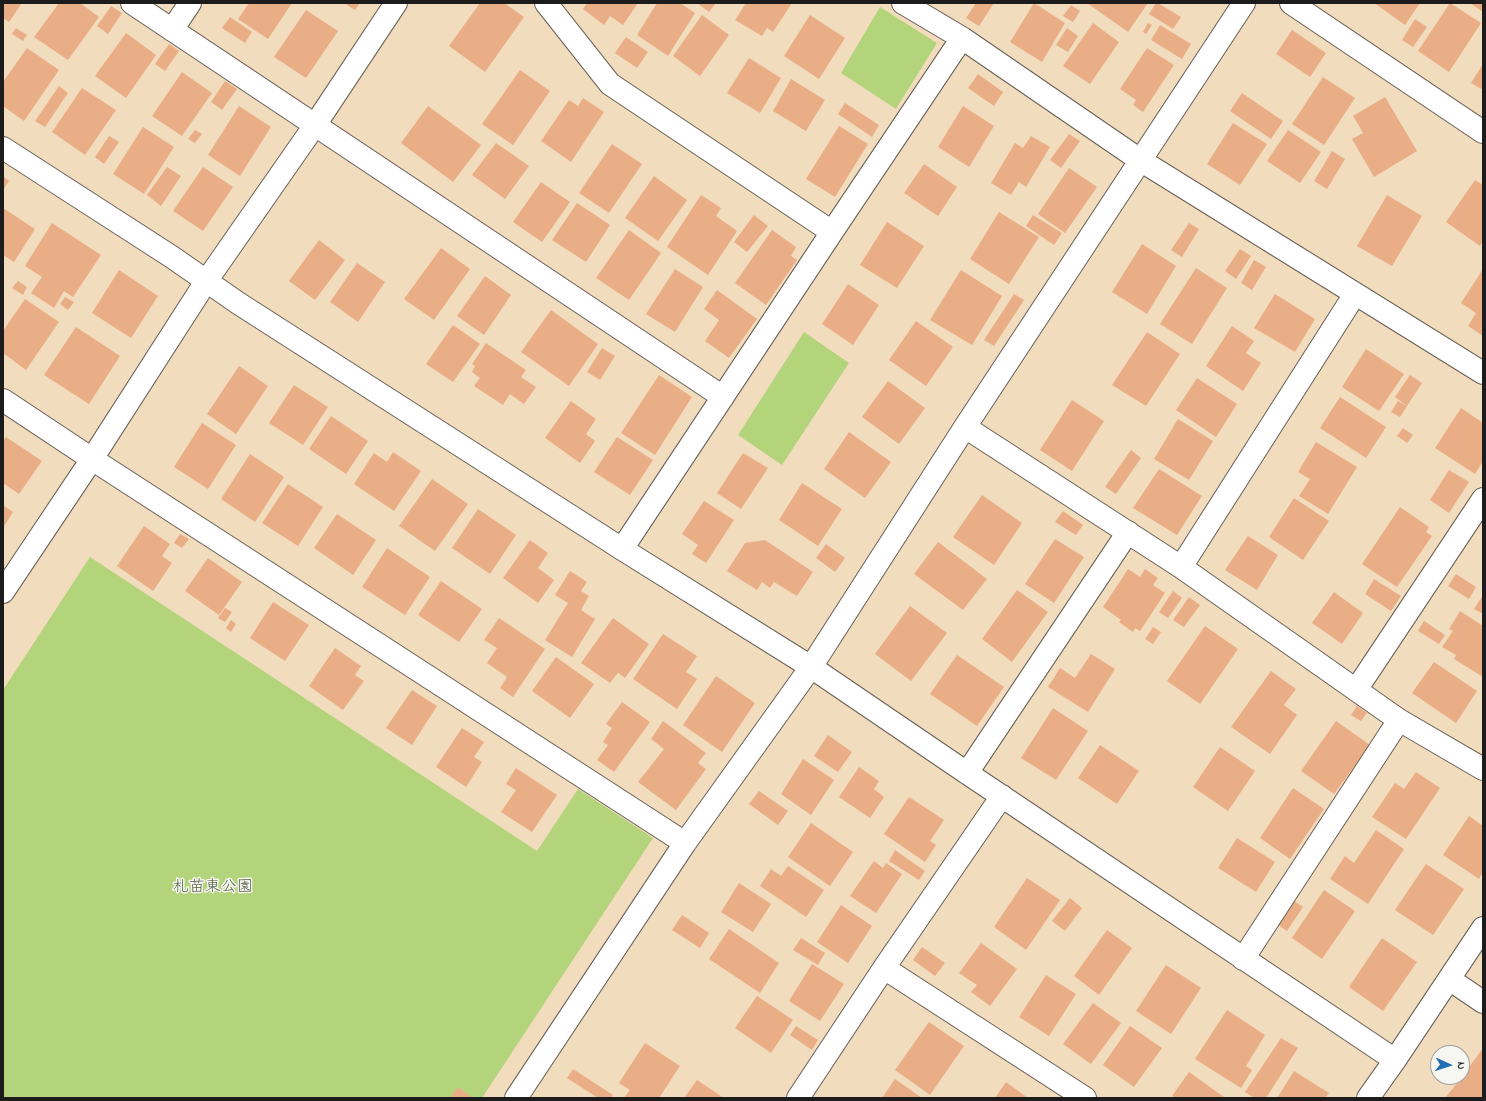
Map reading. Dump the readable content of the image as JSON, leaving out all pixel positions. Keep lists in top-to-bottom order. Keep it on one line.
{"parks":["札苗東公園"],"north":"right"}
